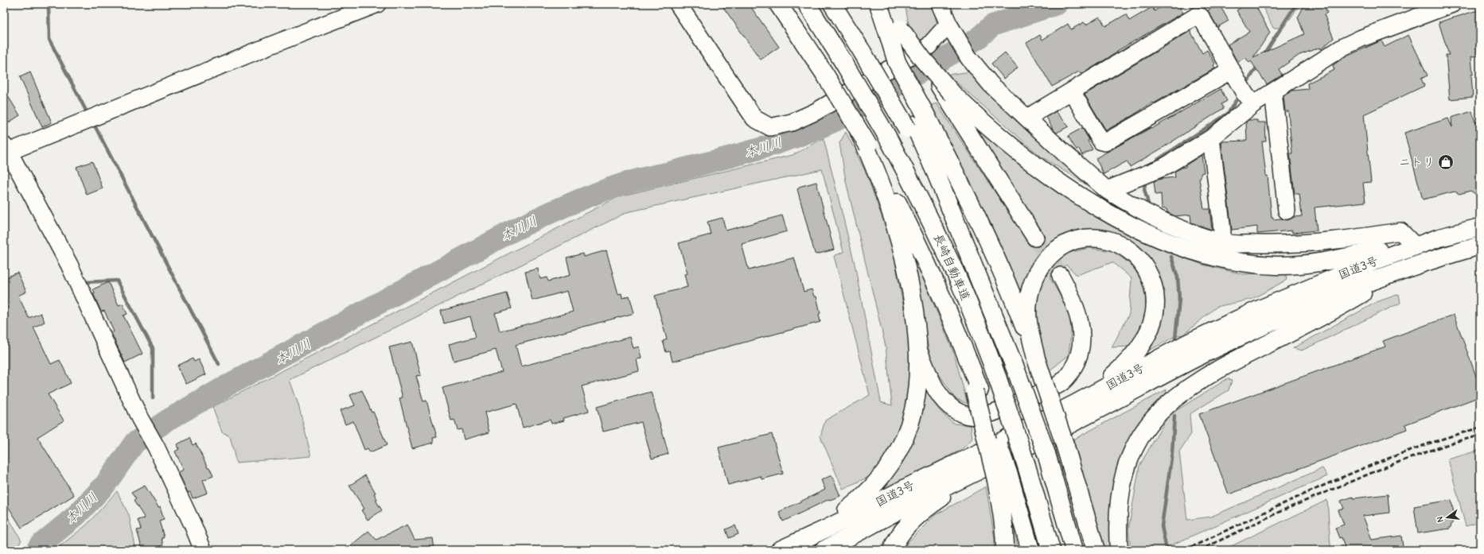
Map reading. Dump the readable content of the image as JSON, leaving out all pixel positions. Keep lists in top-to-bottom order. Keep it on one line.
{"streets":{"highway":["長崎自動車道","国道3号"]},"water":["本川川"],"places":{"shop":["ニトリ"]},"north":"left"}
